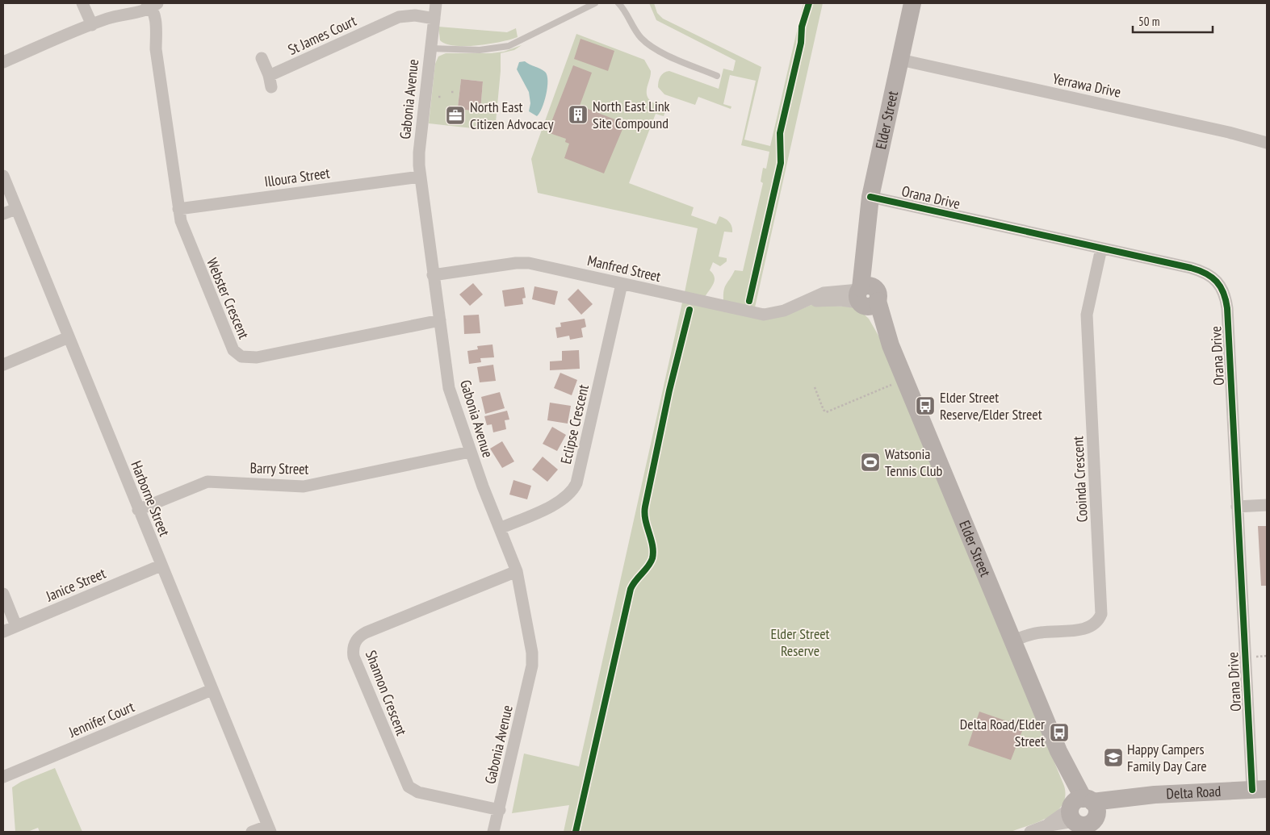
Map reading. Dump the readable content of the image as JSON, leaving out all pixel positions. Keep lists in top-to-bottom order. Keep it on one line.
{"streets":{"street":["St James Court","Yerrawa Drive","Gabonia Avenue","Elder Street","Illoura Street","Orana Drive","Manfred Street","Webster Crescent","Eclipse Crescent","Barry Street","Cooinda Crescent","Harborne Street","Janice Street","Shannon Crescent","Jennifer Court","Delta Road"]},"crossings":[["St James Court","Gabonia Avenue"],["Yerrawa Drive","Elder Street"],["Gabonia Avenue","Illoura Street"],["Gabonia Avenue","Manfred Street"],["Gabonia Avenue","Webster Crescent"],["Gabonia Avenue","Eclipse Crescent"],["Gabonia Avenue","Barry Street"],["Gabonia Avenue","Shannon Crescent"],["Elder Street","Orana Drive"],["Elder Street","Manfred Street"],["Elder Street","Cooinda Crescent"],["Elder Street","Delta Road"],["Illoura Street","Webster Crescent"],["Orana Drive","Cooinda Crescent"],["Orana Drive","Delta Road"],["Manfred Street","Eclipse Crescent"],["Barry Street","Harborne Street"],["Harborne Street","Janice Street"],["Harborne Street","Jennifer Court"]],"parks":["Elder Street Reserve"],"places":{"building":["North East Link Site Compound"],"office":["North East Citizen Advocacy"],"bus stop":["Elder Street Reserve/Elder Street","Delta Road/Elder Street"],"sports":["Watsonia Tennis Club"],"school or university":["Happy Campers Family Day Care"]},"scale_bar":"50 m"}
